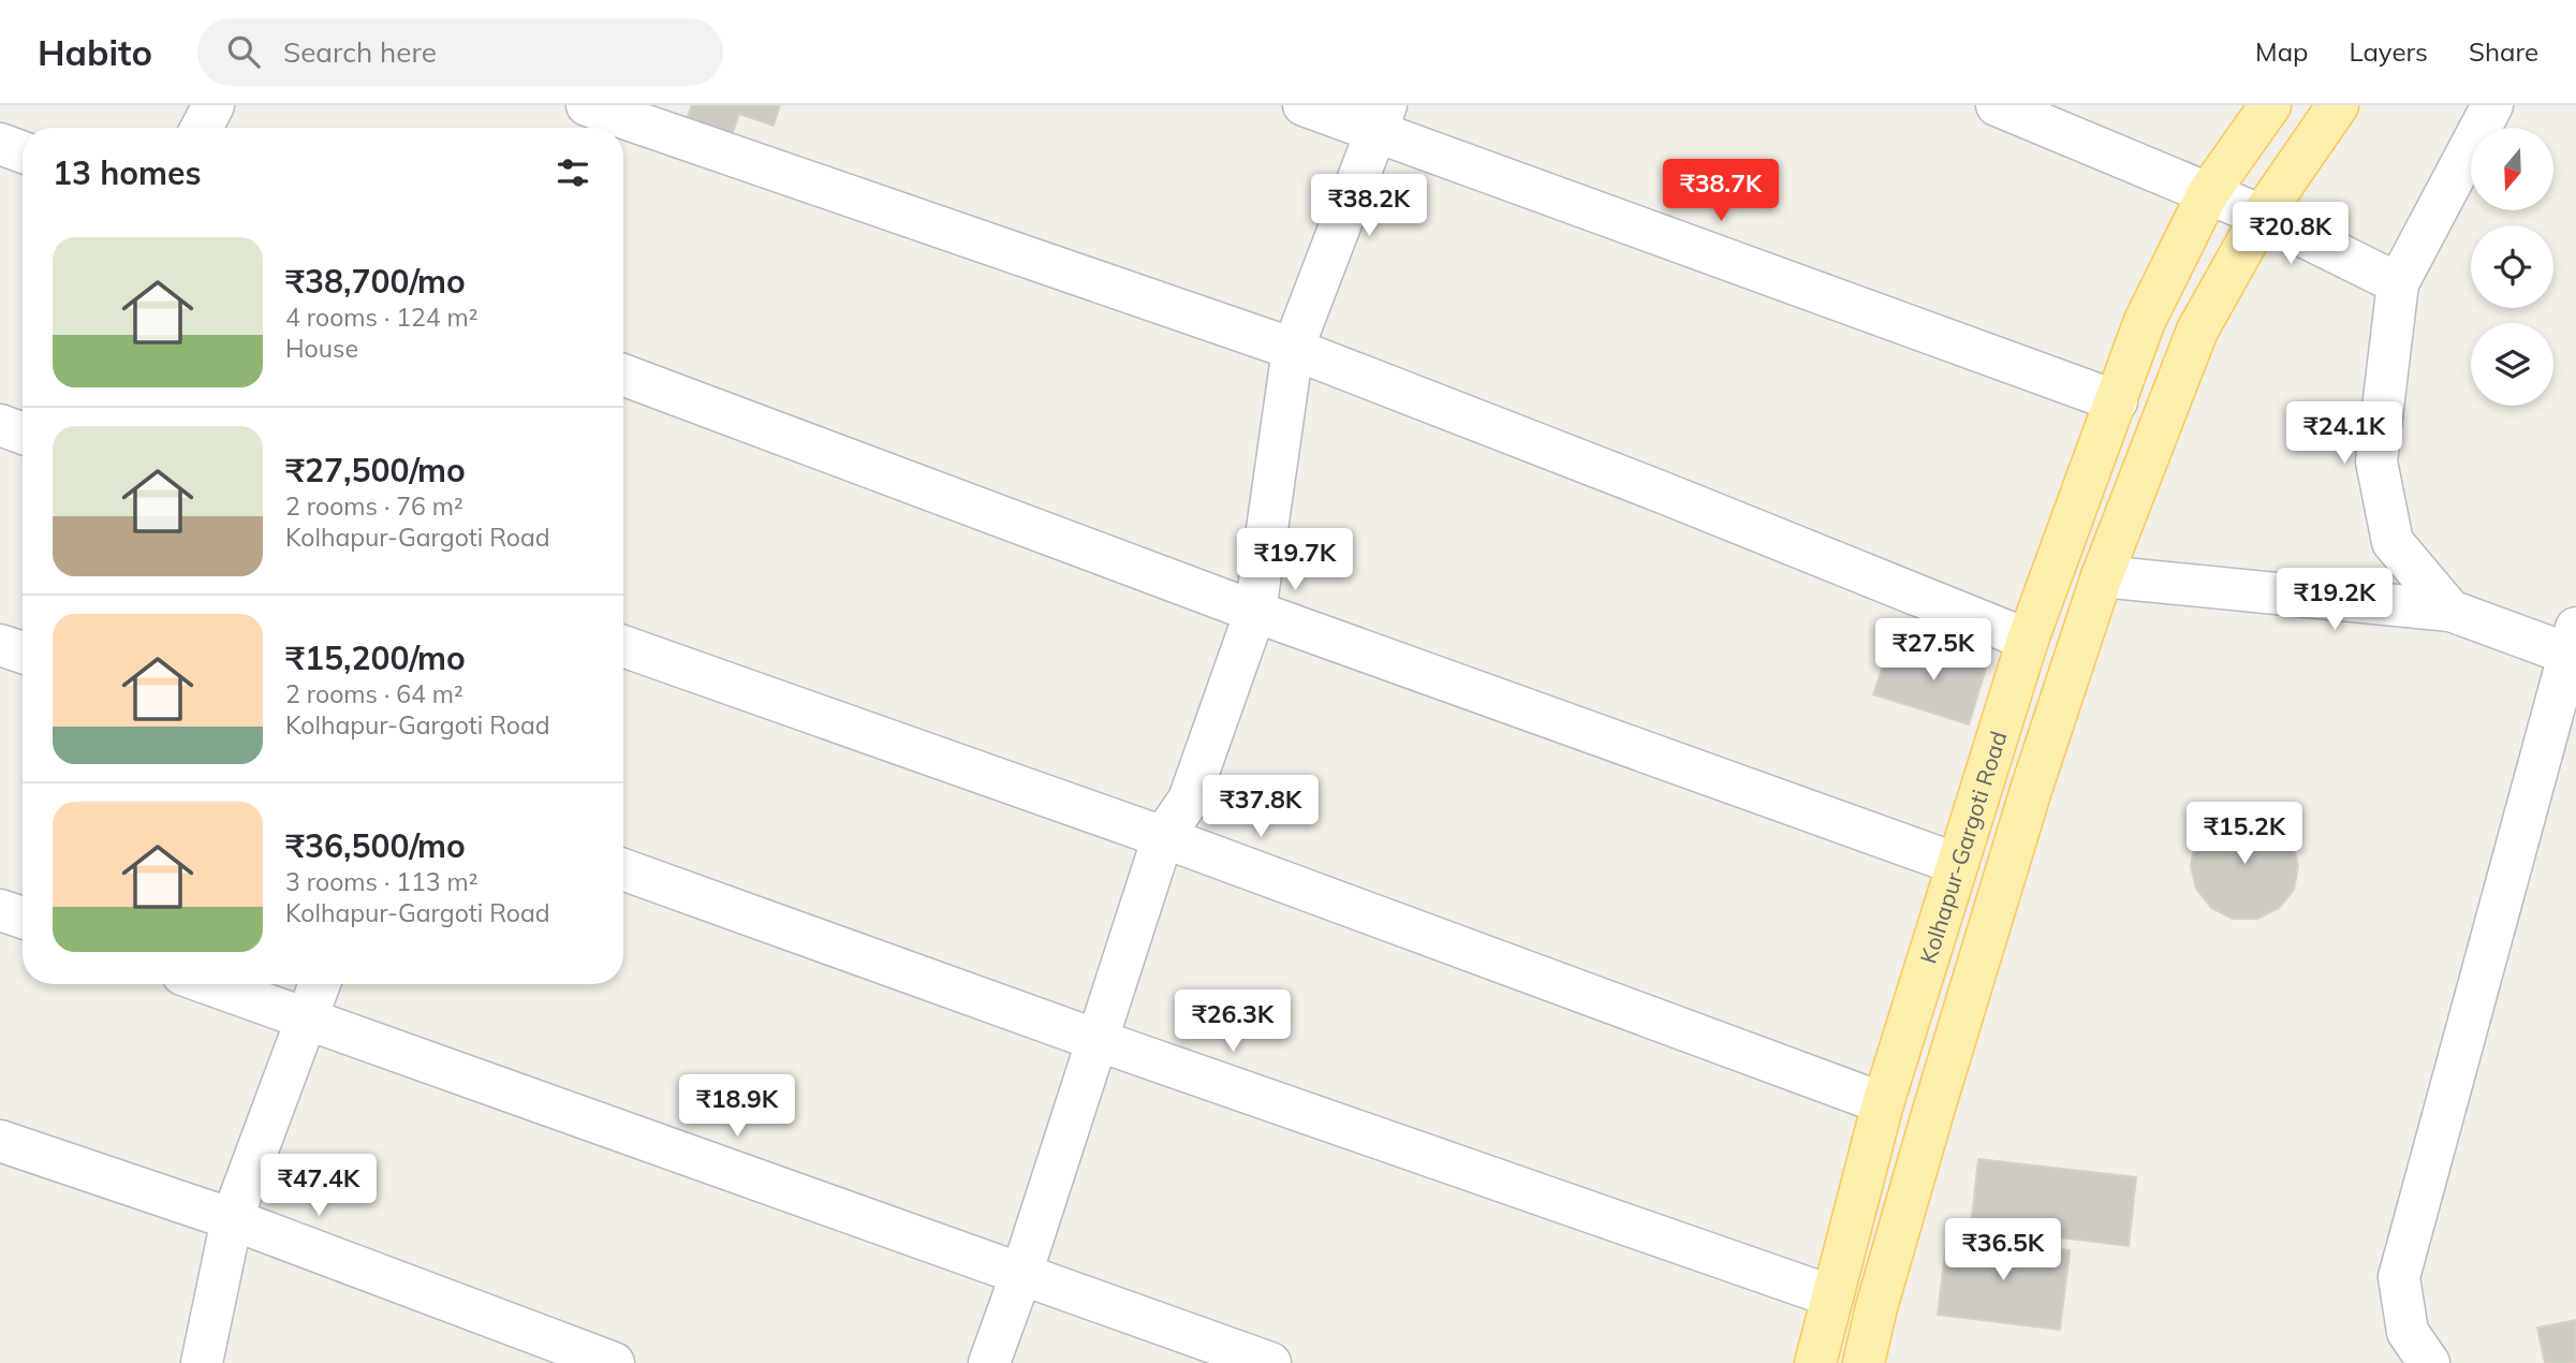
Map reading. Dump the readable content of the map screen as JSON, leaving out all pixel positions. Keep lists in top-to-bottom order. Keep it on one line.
{"streets":{"main road":["Kolhapur-Gargoti Road"]},"north":"bottom","page":{"header":"Habito","search":"Search here","nav":["Map","Layers","Share"],"heading":"13 homes","price":["₹38.7K","₹38.2K","₹20.8K","₹24.1K","₹19.7K","₹19.2K","₹27.5K","₹37.8K","₹15.2K","₹26.3K","₹18.9K","₹47.4K","₹36.5K"],"list":[{"name":"₹38,700/mo","note":"4 rooms · 124 m² · House"},{"name":"₹27,500/mo","note":"2 rooms · 76 m² · Kolhapur-Gargoti Road"},{"name":"₹15,200/mo","note":"2 rooms · 64 m² · Kolhapur-Gargoti Road"},{"name":"₹36,500/mo","note":"3 rooms · 113 m² · Kolhapur-Gargoti Road"}]}}
